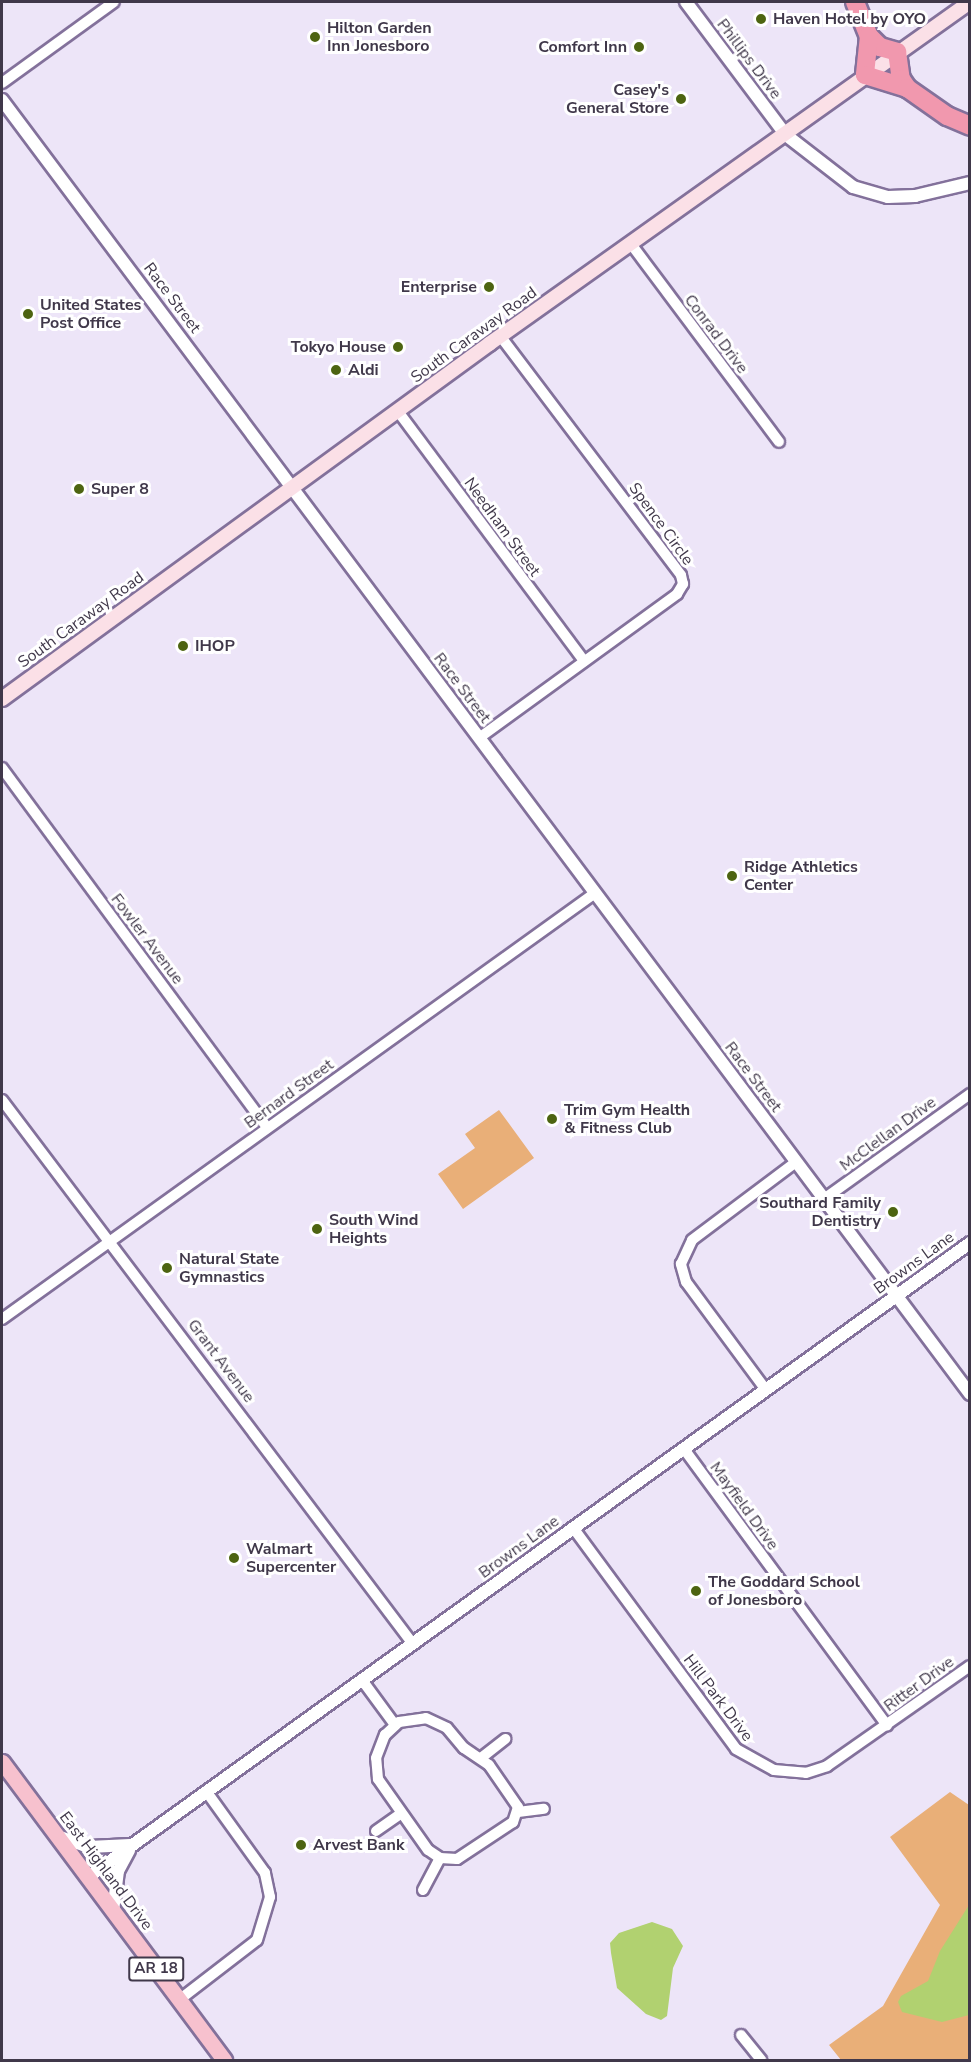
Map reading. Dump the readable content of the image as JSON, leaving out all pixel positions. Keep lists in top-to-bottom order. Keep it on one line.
{"streets":{"main road":["South Caraway Road","East Highland Drive","AR 18"],"street":["Phillips Drive","Race Street","Conrad Drive","Spence Circle","Needham Street","Fowler Avenue","Bernard Street","McClellan Drive","Browns Lane","Grant Avenue","Mayfield Drive","Ritter Drive","Hill Park Drive"]},"crossings":[["Phillips Drive","South Caraway Road"],["Race Street","South Caraway Road"],["Race Street","Spence Circle"],["Race Street","Bernard Street"],["Race Street","McClellan Drive"],["Race Street","Browns Lane"],["Conrad Drive","South Caraway Road"],["South Caraway Road","Spence Circle"],["South Caraway Road","Needham Street"],["Spence Circle","Needham Street"],["Fowler Avenue","Bernard Street"],["Bernard Street","Grant Avenue"],["Browns Lane","Grant Avenue"],["Browns Lane","Mayfield Drive"],["Browns Lane","Hill Park Drive"],["Browns Lane","East Highland Drive"],["Mayfield Drive","Ritter Drive"],["Mayfield Drive","Hill Park Drive"],["Ritter Drive","Hill Park Drive"]],"places":["Haven Hotel by OYO","Hilton Garden Inn Jonesboro","Comfort Inn","Casey's General Store","Enterprise","United States Post Office","Tokyo House","Aldi","Super 8","IHOP","Ridge Athletics Center","Trim Gym Health & Fitness Club","Southard Family Dentistry","South Wind Heights","Natural State Gymnastics","Walmart Supercenter","The Goddard School of Jonesboro","Arvest Bank"]}
